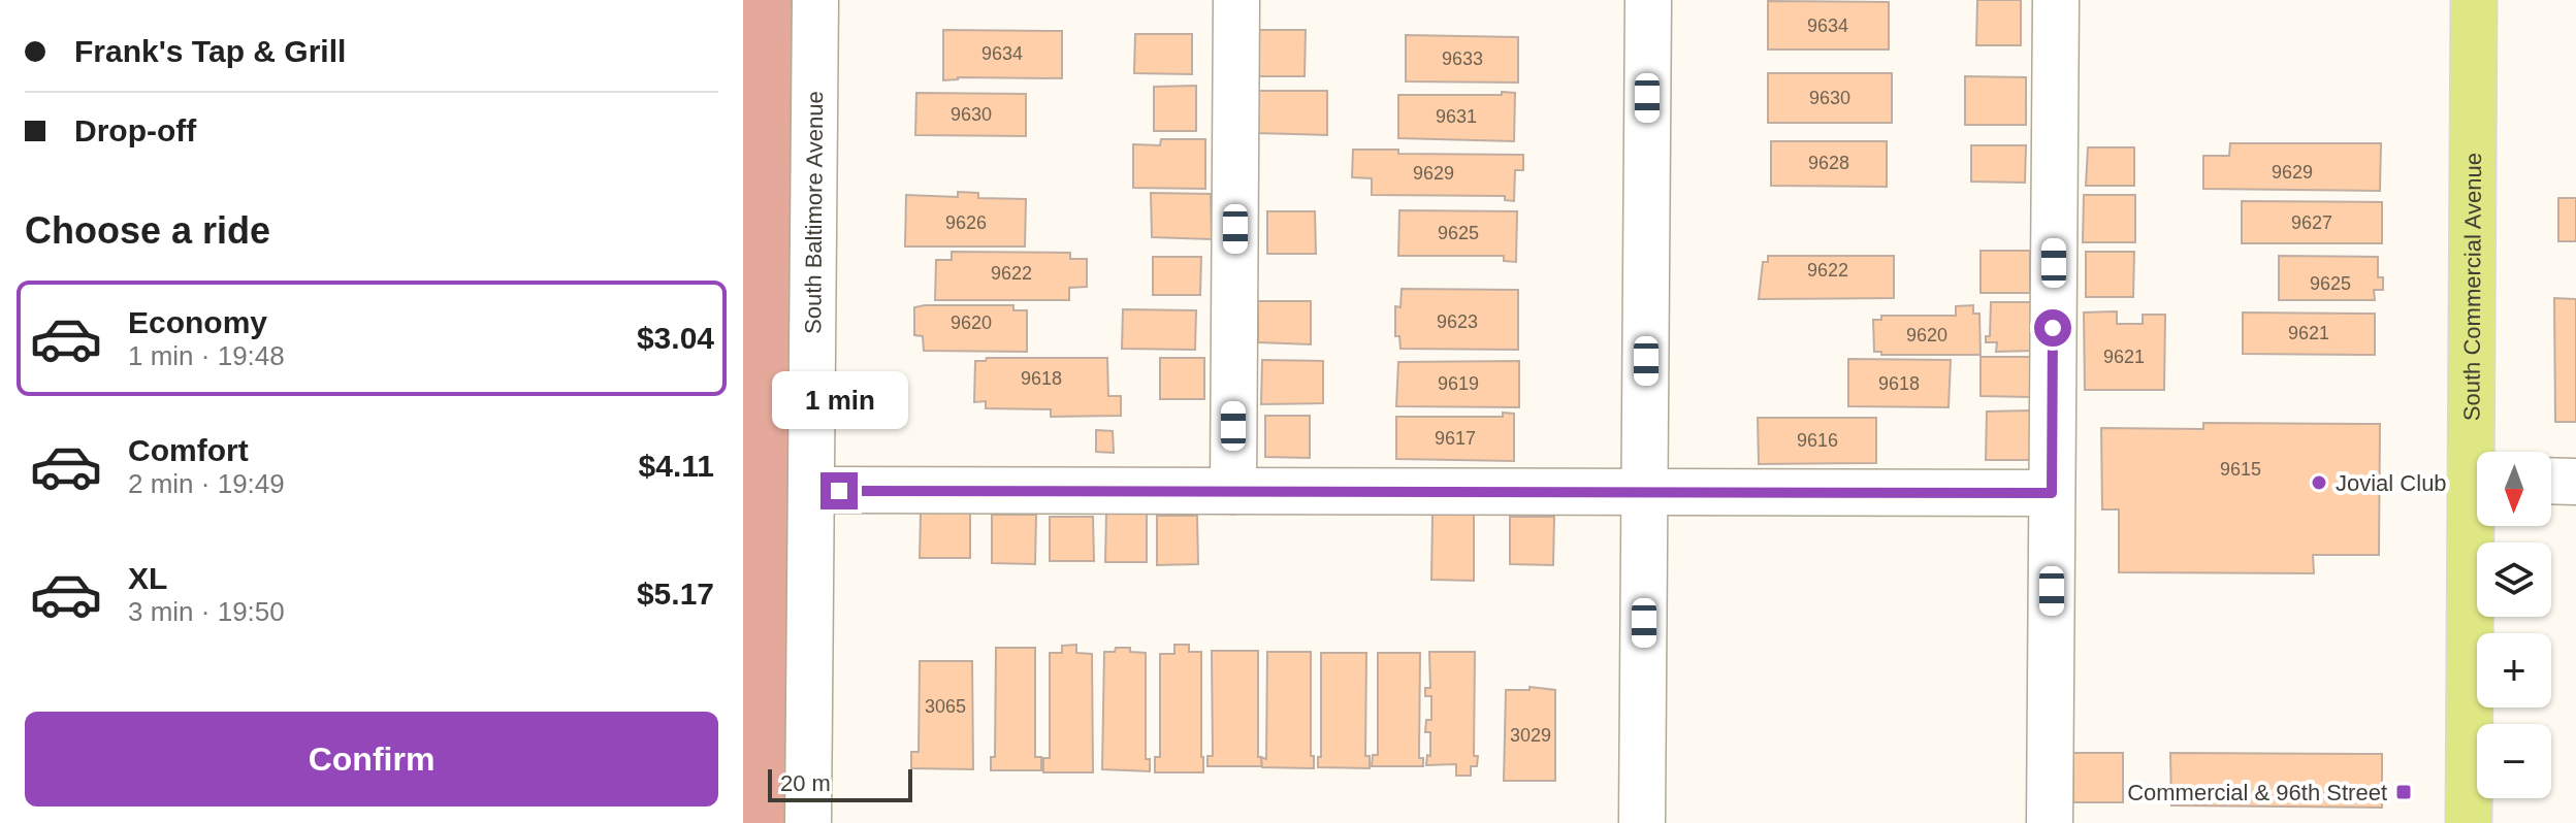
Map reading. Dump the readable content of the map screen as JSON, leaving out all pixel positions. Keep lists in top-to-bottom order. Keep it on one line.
{"streets":{"main road":["South Commercial Avenue"],"street":["South Baltimore Avenue"]},"places":{"other":["Jovial Club"],"transit":["Commercial & 96th Street"]},"house_numbers":["9634","9634","9633","9630","9630","9631","9628","9629","9629","9626","9627","9625","9622","9622","9625","9623","9620","9621","9620","9621","9618","9619","9618","9617","9616","9615","3065","3029"],"scale_bar":"20 m","north":"bottom","page":{"banner":["Frank's Tap & Grill","Drop-off"],"heading":"Choose a ride","list":[{"name":"Economy","note":"1 min · 19:48","value":"$3.04"},{"name":"Comfort","note":"2 min · 19:49","value":"$4.11"},{"name":"XL","note":"3 min · 19:50","value":"$5.17"}],"bubble":"1 min","map_buttons":["+","−"],"buttons":"Confirm","scale":"20 m"}}
